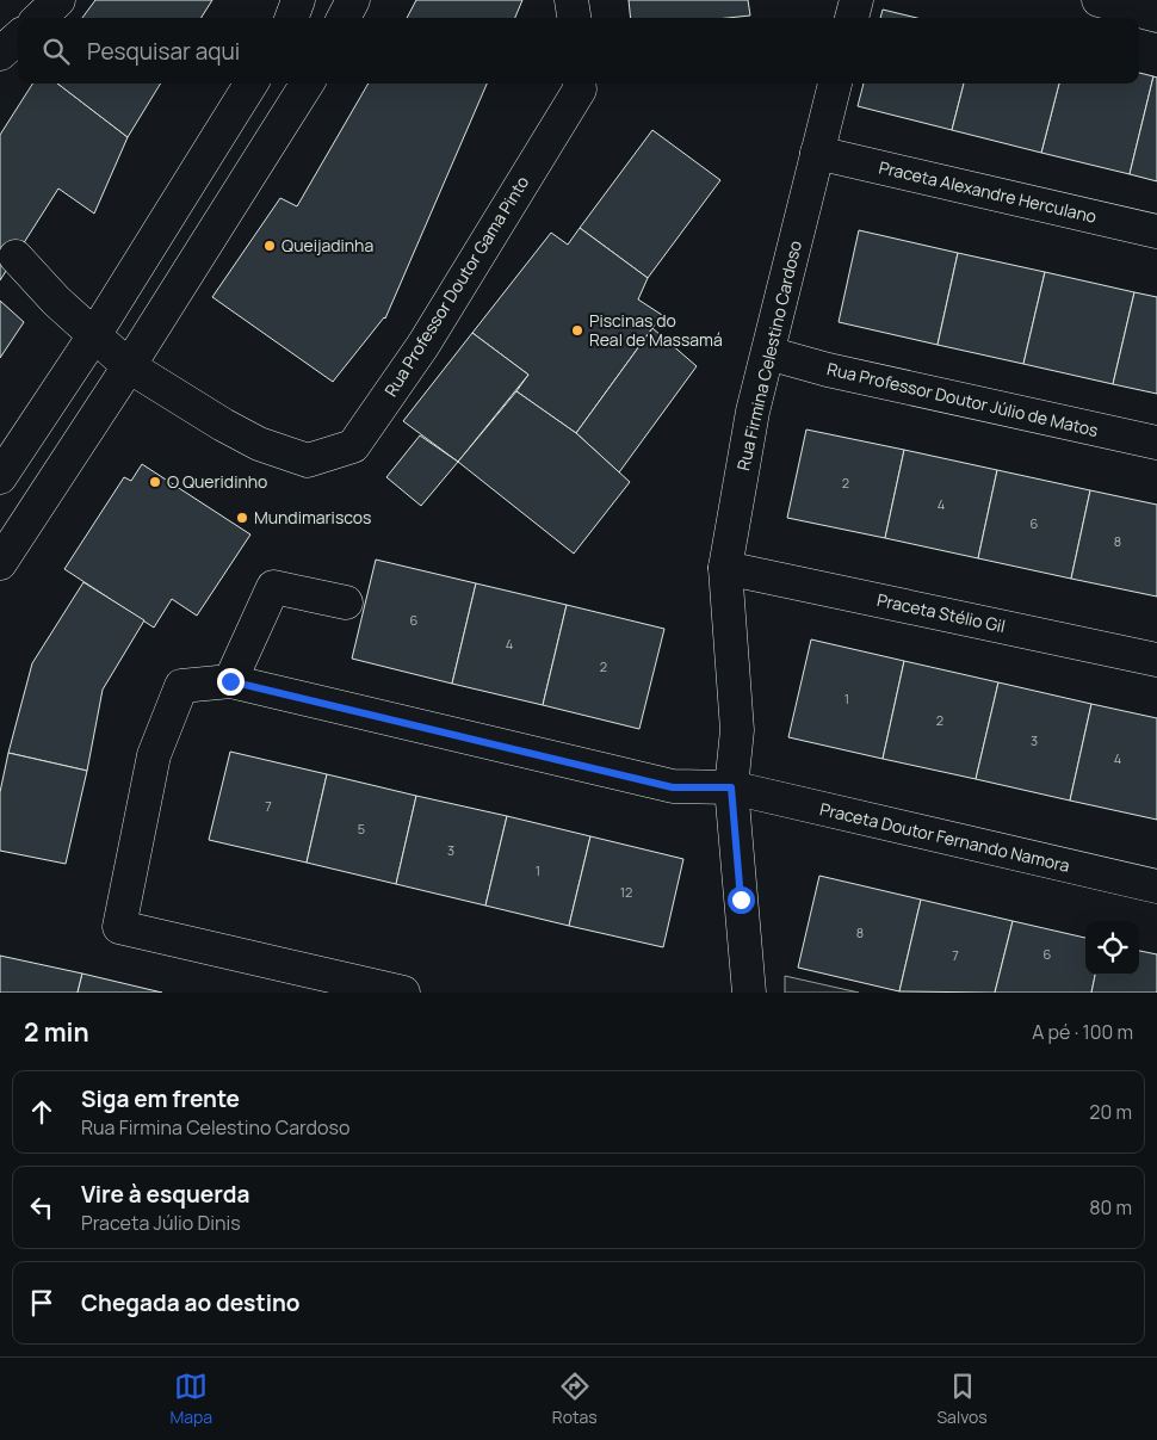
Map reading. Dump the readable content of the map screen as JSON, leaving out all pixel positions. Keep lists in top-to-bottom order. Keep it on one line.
{"streets":{"street":["Praceta Alexandre Herculano","Rua Professor Doutor Gama Pinto","Rua Firmina Celestino Cardoso","Rua Professor Doutor Júlio de Matos","Praceta Stélio Gil","Praceta Doutor Fernando Namora"]},"crossings":[["Praceta Alexandre Herculano","Rua Firmina Celestino Cardoso"],["Rua Firmina Celestino Cardoso","Rua Professor Doutor Júlio de Matos"],["Rua Firmina Celestino Cardoso","Praceta Stélio Gil"],["Rua Firmina Celestino Cardoso","Praceta Doutor Fernando Namora"]],"places":["Queijadinha","Piscinas do Real de Massamá","O Queridinho","Mundimariscos"],"house_numbers":["2","4","6","8","6","4","2","1","2","3","4","7","5","3","1","12","8","6","7"],"page":{"search":"Pesquisar aqui","heading":["2 min","A pé · 100 m"],"list":[["Siga em frente","Rua Firmina Celestino Cardoso","20 m"],["Vire à esquerda","Praceta Júlio Dinis","80 m"],"Chegada ao destino"],"nav":["Mapa","Rotas","Salvos"]}}
